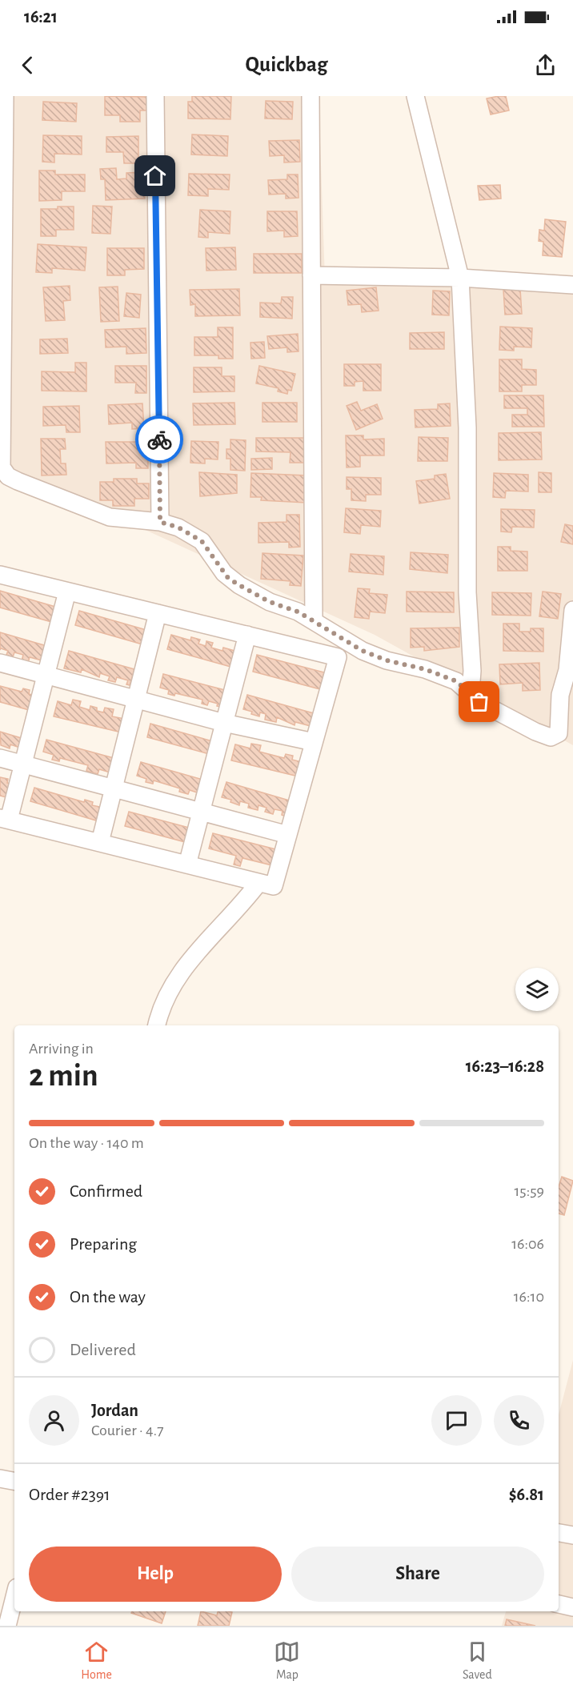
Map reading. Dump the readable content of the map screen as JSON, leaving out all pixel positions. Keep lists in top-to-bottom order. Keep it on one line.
{"page":{"status":"16:21","header":"Quickbag","heading":["2 min","Arriving in","16:23–16:28"],"panel":["Jordan","Courier · 4.7","Order #2391","$6.81"],"bar":"On the way · 140 m","list":[["Confirmed","15:59"],["Preparing","16:06"],["On the way","16:10"],"Delivered"],"buttons":["Help","Share"],"tabs":["Home","Map","Saved"]}}
